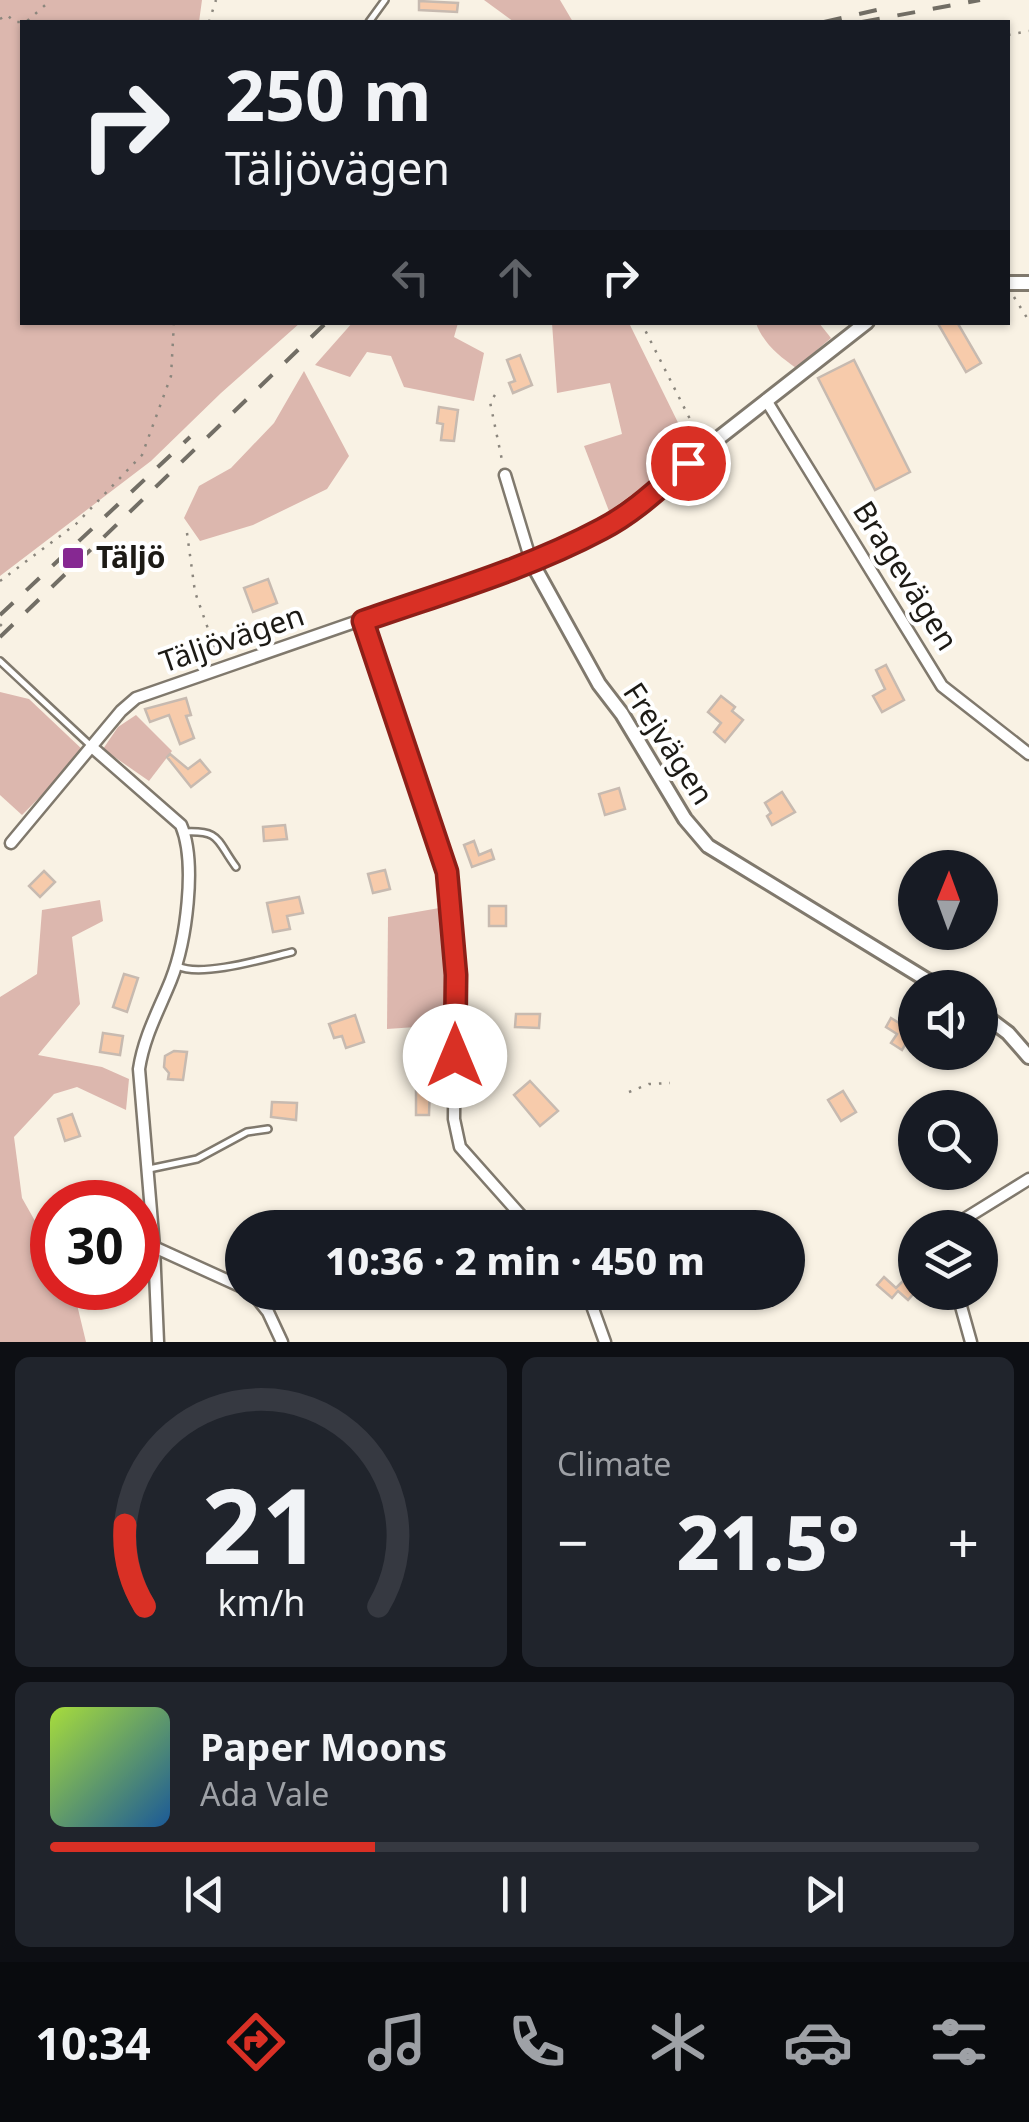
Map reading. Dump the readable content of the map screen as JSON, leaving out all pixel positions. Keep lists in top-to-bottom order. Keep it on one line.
{"streets":{"street":["Bragevägen","Täljövägen","Frejvägen"]},"crossings":[["Bragevägen","Täljövägen"],["Täljövägen","Frejvägen"]],"places":{"transit":["Täljö"]},"north":"top","page":{"turn":["250 m","Täljövägen"],"limit":"30","trip":"10:36 · 2 min · 450 m","tile":"Climate","heat":["−","21.5°","+"],"song":["Paper Moons","Ada Vale"],"tabs":"10:34","gauge":["21","km/h"]}}
